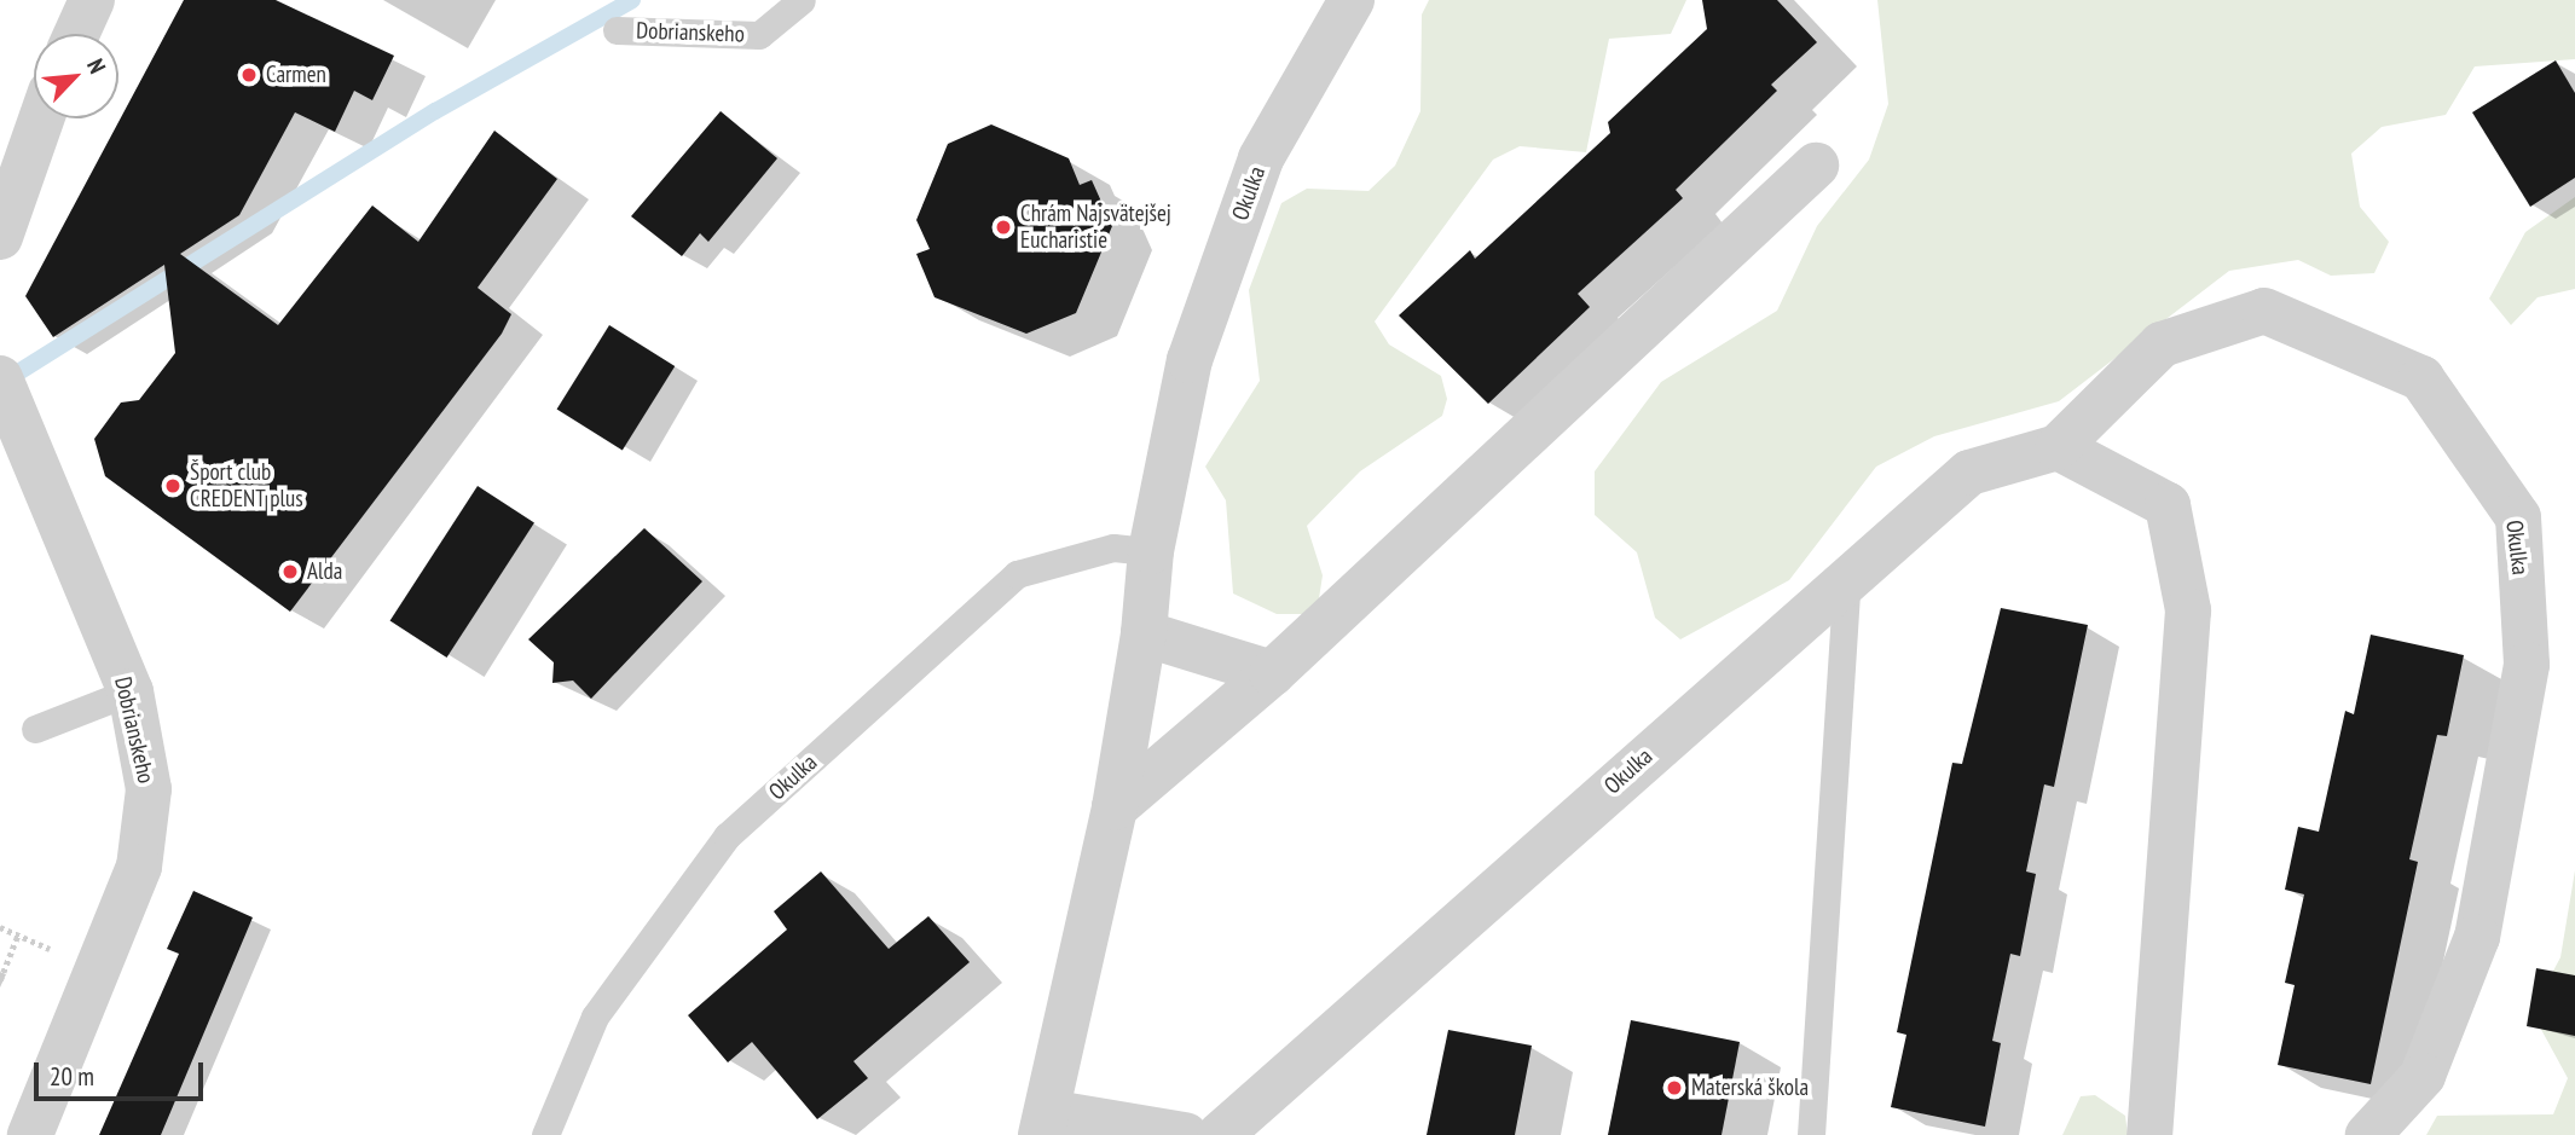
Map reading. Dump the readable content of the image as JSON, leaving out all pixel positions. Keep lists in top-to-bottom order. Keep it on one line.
{"streets":{"street":["Dobrianskeho","Okulka"]},"places":["Carmen","Chrám Najsvätejšej Eucharistie","Šport club CREDENT plus","Alda","Materská škola"],"scale_bar":"20 m","north":"top right"}
